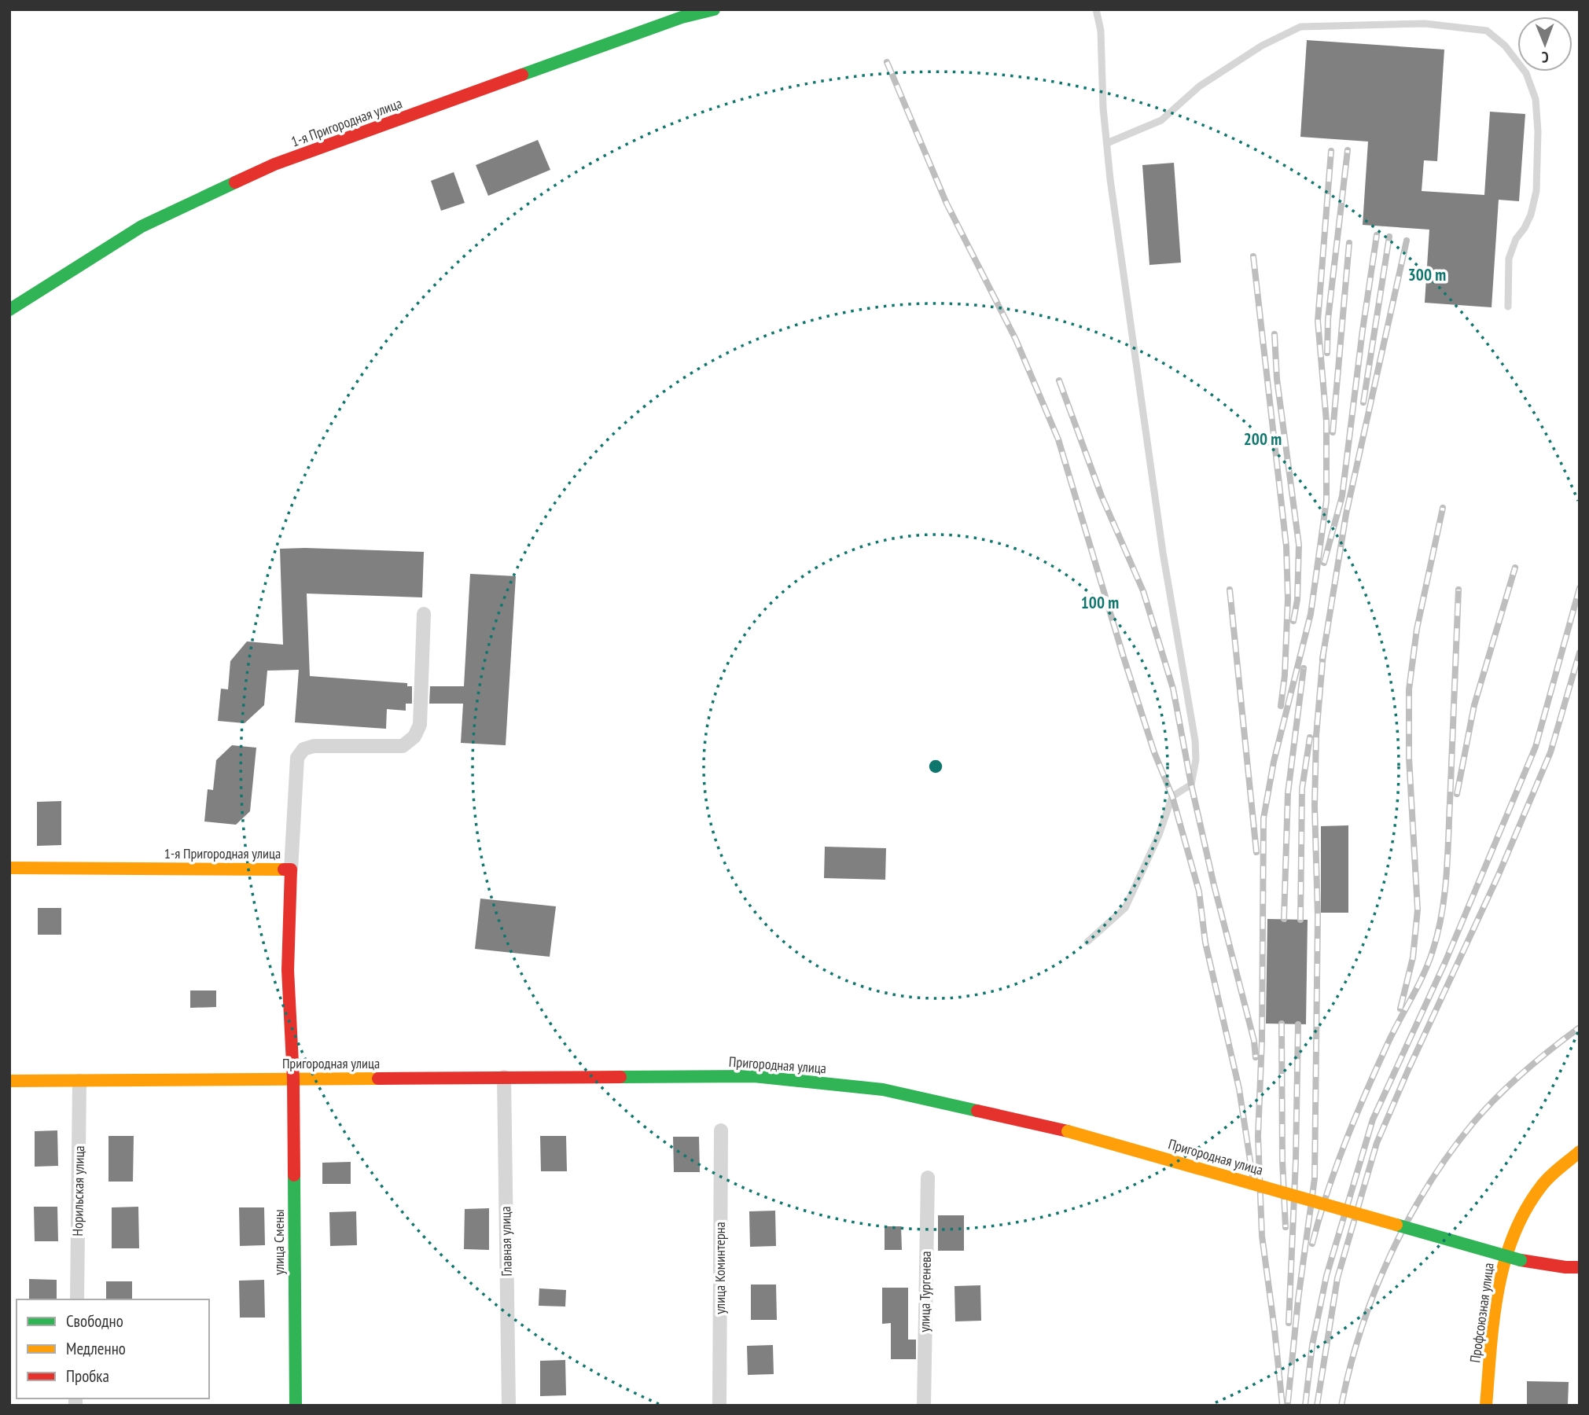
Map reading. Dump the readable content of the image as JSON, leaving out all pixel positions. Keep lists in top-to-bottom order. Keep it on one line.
{"streets":{"main road":["1-я Пригородная улица","Пригородная улица","улица Смены","Профсоюзная улица"],"street":["Норильская улица","Главная улица","улица Коминтерна","улица Тургенева"]},"crossings":[["1-я Пригородная улица","Пригородная улица"],["1-я Пригородная улица","улица Смены"],["Пригородная улица","Норильская улица"],["Пригородная улица","Главная улица"],["Пригородная улица","улица Смены"]],"legend":["Свободно","Медленно","Пробка"],"north":"bottom","rings":["300 m","200 m","100 m"]}
